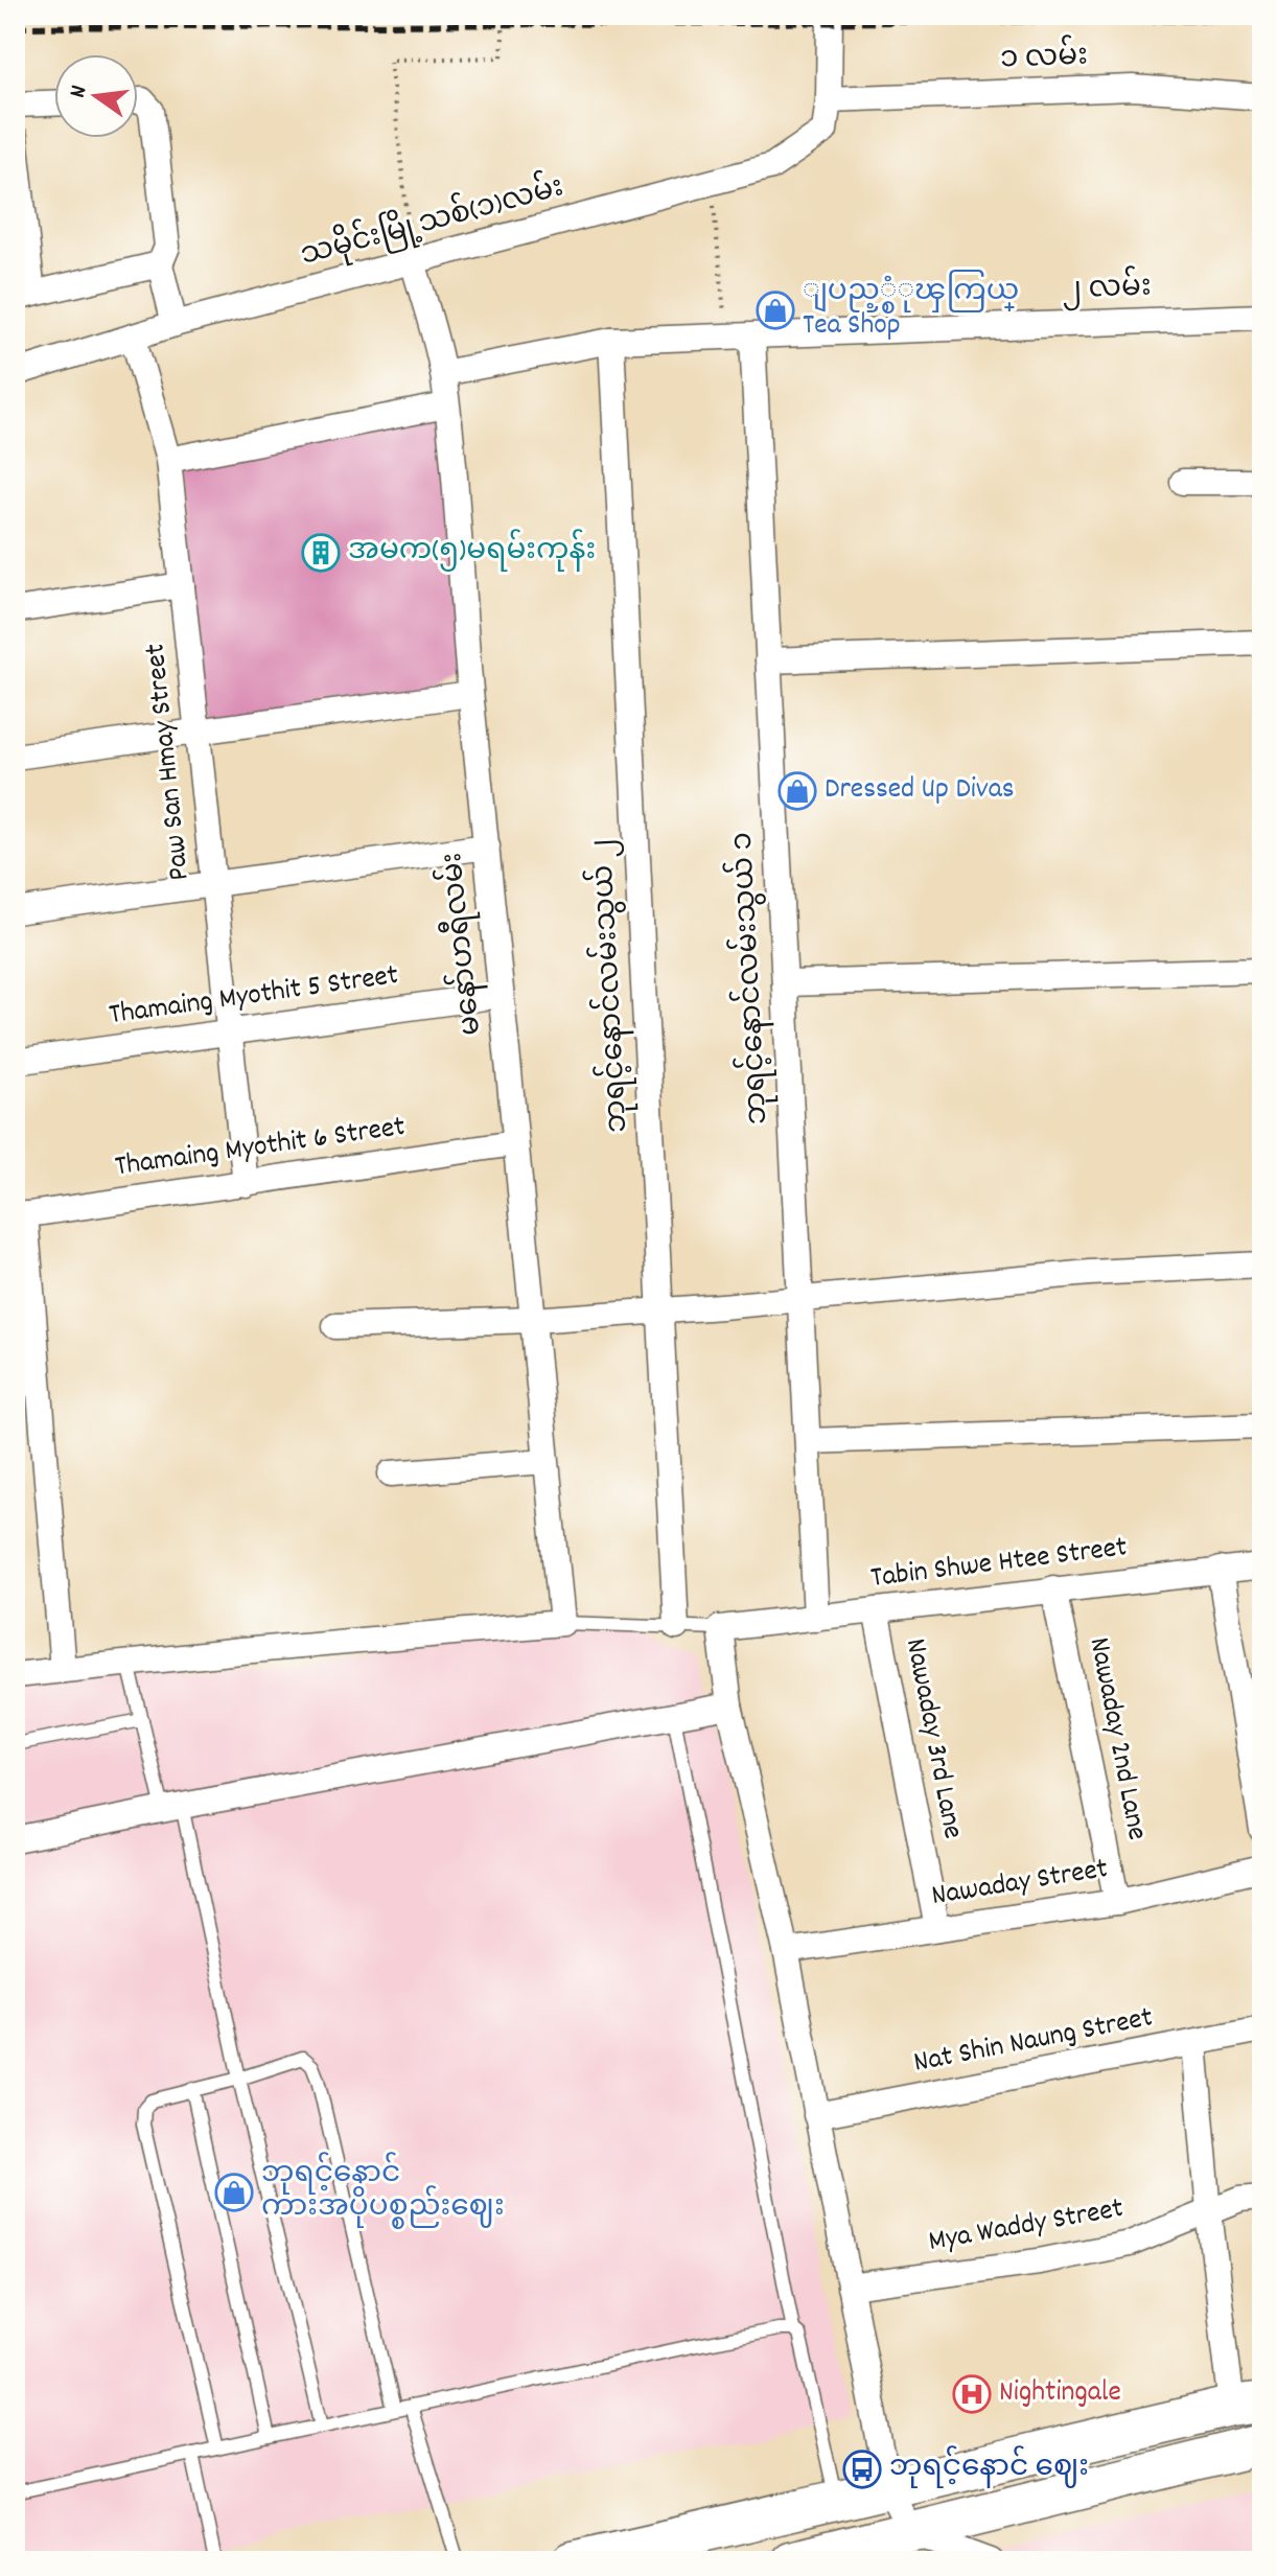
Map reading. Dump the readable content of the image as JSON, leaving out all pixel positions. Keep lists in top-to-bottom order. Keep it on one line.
{"streets":{"street":["၁ လမ်း","သမိုင်းမြို့သစ်(၁)လမ်း","၂ လမ်း","Paw San Hmay Street","မနော်ဟရီလမ်း","ဘုရင့်နောင်လမ်းသွယ် ၁","ဘုရင့်နောင်လမ်းသွယ် ၂","Thamaing Myothit 5 Street","Thamaing Myothit 6 Street","Tabin Shwe Htee Street","Nawaday 3rd Lane","Nawaday 2nd Lane","Nawaday Street","Nat Shin Naung Street","Mya Waddy Street"]},"crossings":[["၁ လမ်း","သမိုင်းမြို့သစ်(၁)လမ်း"],["သမိုင်းမြို့သစ်(၁)လမ်း","Paw San Hmay Street"],["သမိုင်းမြို့သစ်(၁)လမ်း","မနော်ဟရီလမ်း"],["၂ လမ်း","မနော်ဟရီလမ်း"],["၂ လမ်း","ဘုရင့်နောင်လမ်းသွယ် ၁"],["၂ လမ်း","ဘုရင့်နောင်လမ်းသွယ် ၂"],["Paw San Hmay Street","Thamaing Myothit 5 Street"],["Paw San Hmay Street","Thamaing Myothit 6 Street"],["မနော်ဟရီလမ်း","Thamaing Myothit 5 Street"],["မနော်ဟရီလမ်း","Thamaing Myothit 6 Street"],["ဘုရင့်နောင်လမ်းသွယ် ၁","Tabin Shwe Htee Street"],["Tabin Shwe Htee Street","Nawaday 3rd Lane"],["Tabin Shwe Htee Street","Nawaday 2nd Lane"],["Nawaday 3rd Lane","Nawaday Street"],["Nawaday 2nd Lane","Nawaday Street"]],"places":{"shop":["ျပည့္စံုၾကြယ္ Tea Shop","Dressed Up Divas","ဘုရင့်နောင် ကားအပိုပစ္စည်းဈေး"],"building":["အမက(၅)မရမ်းကုန်း"],"hospital":["Nightingale"],"bus stop":["ဘုရင့်နောင် ဈေး"]},"north":"left"}
